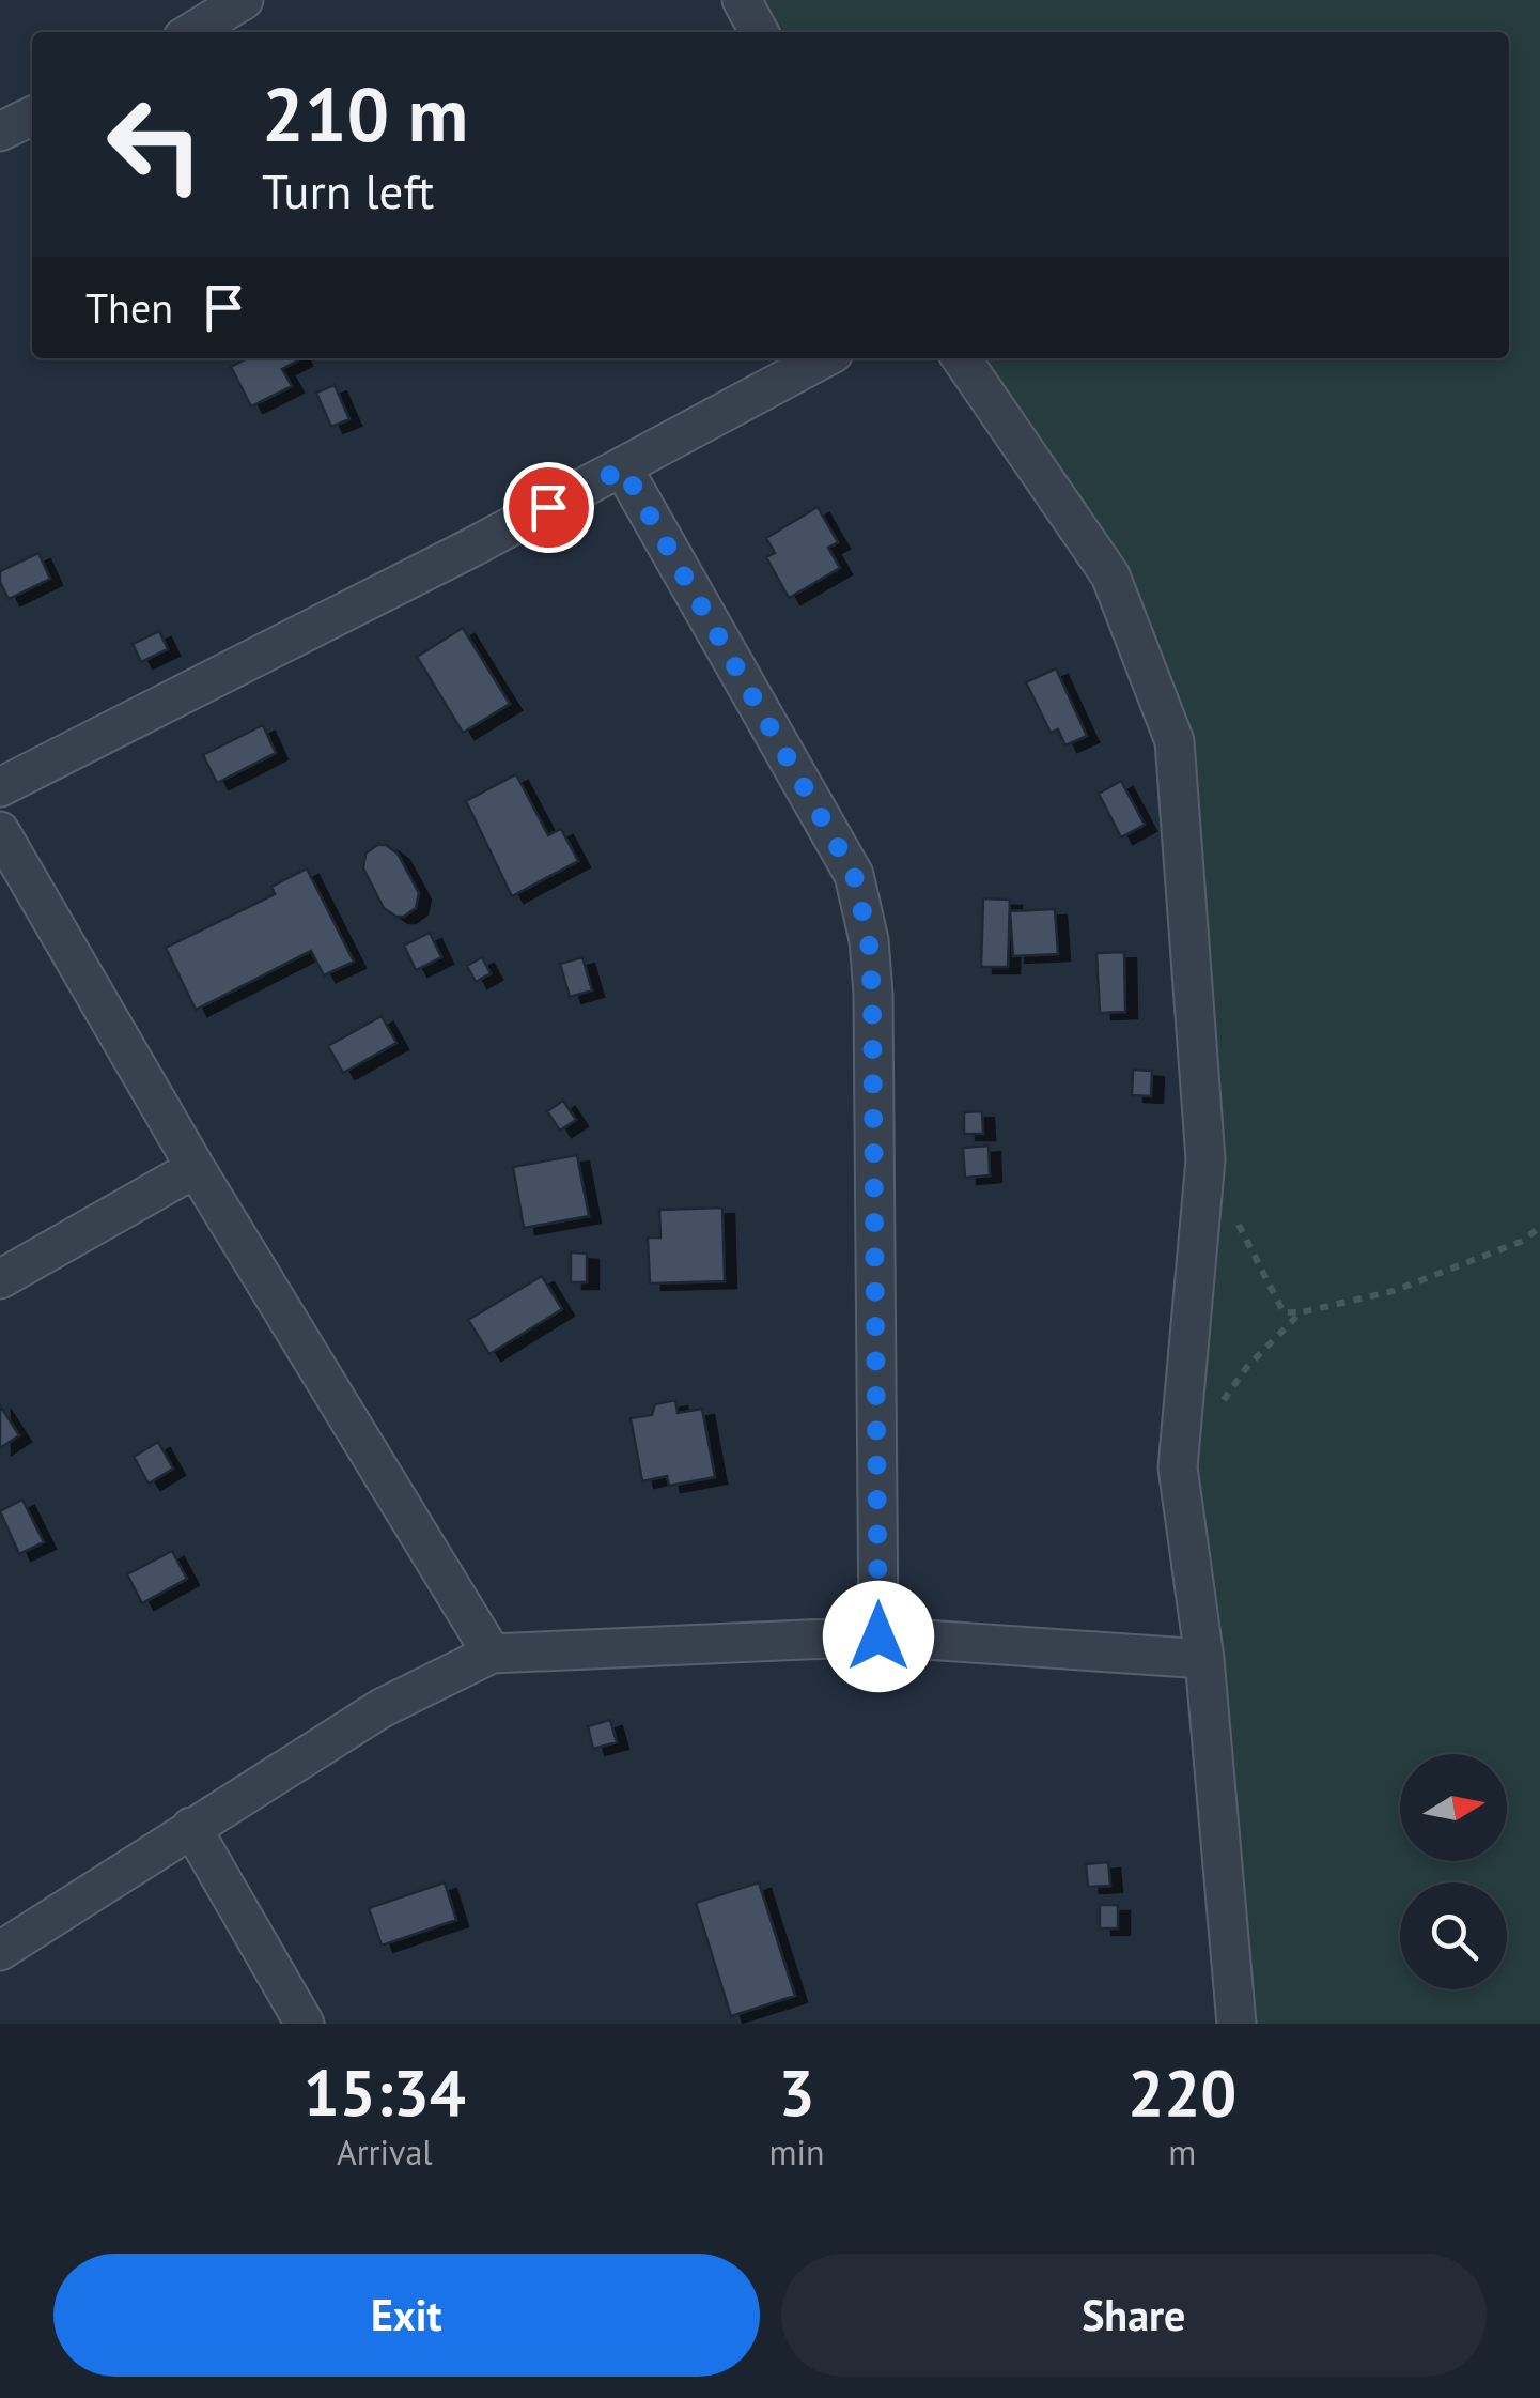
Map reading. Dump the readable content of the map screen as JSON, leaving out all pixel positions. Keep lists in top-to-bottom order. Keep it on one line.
{"north":"right","page":{"turn":["210 m","Turn left"],"then":"Then","eta":["15:34","Arrival","3","min","220","m"],"buttons":["Exit","Share"]}}
